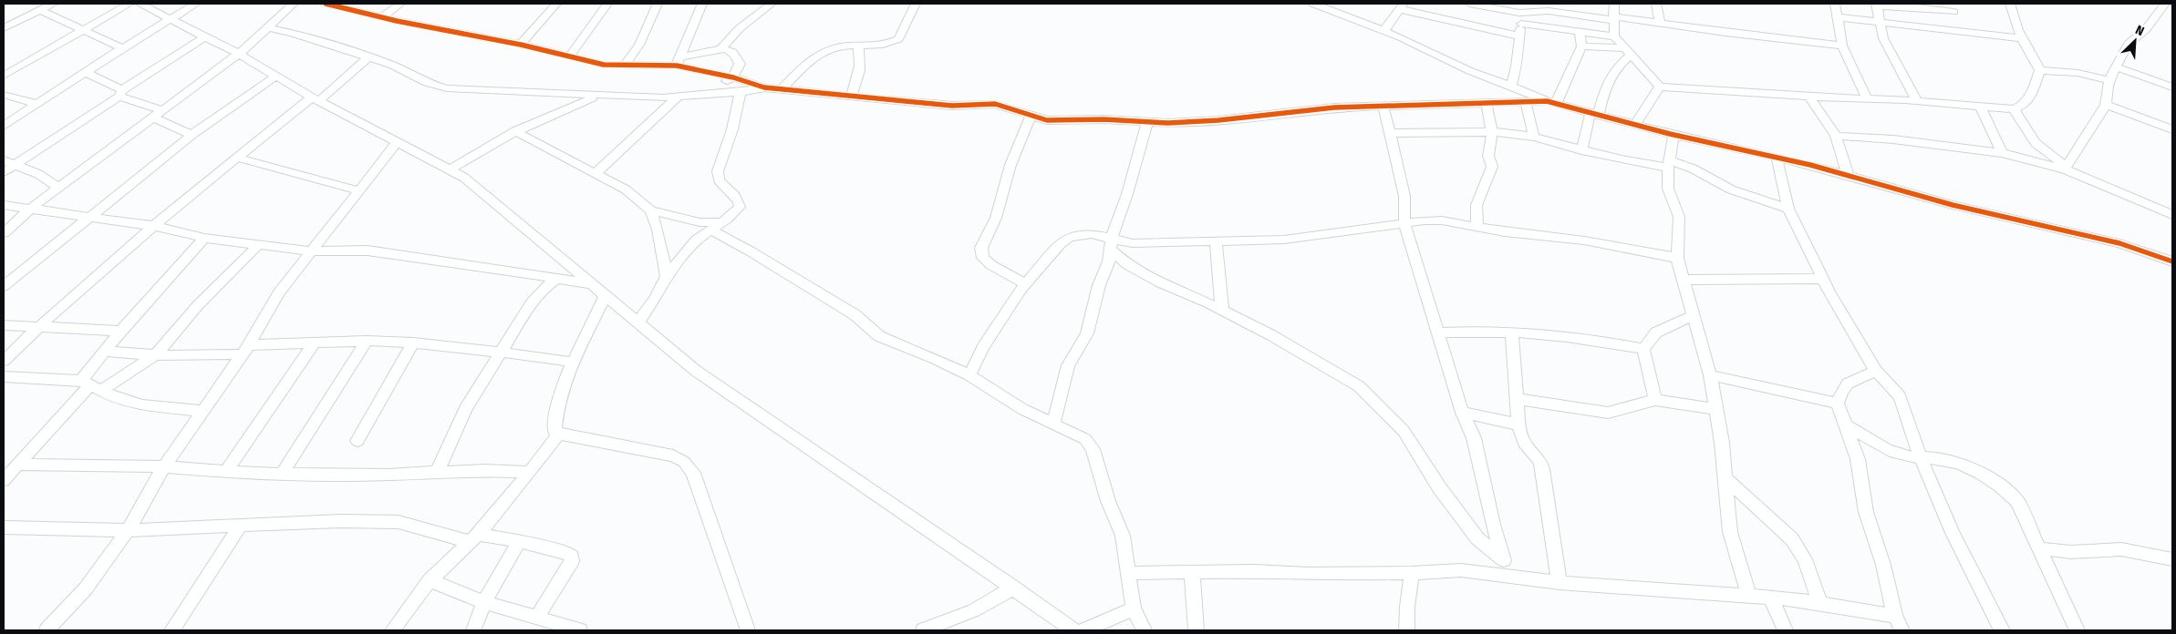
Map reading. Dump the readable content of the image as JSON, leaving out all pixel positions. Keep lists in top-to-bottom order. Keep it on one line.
{"north":"top right"}
